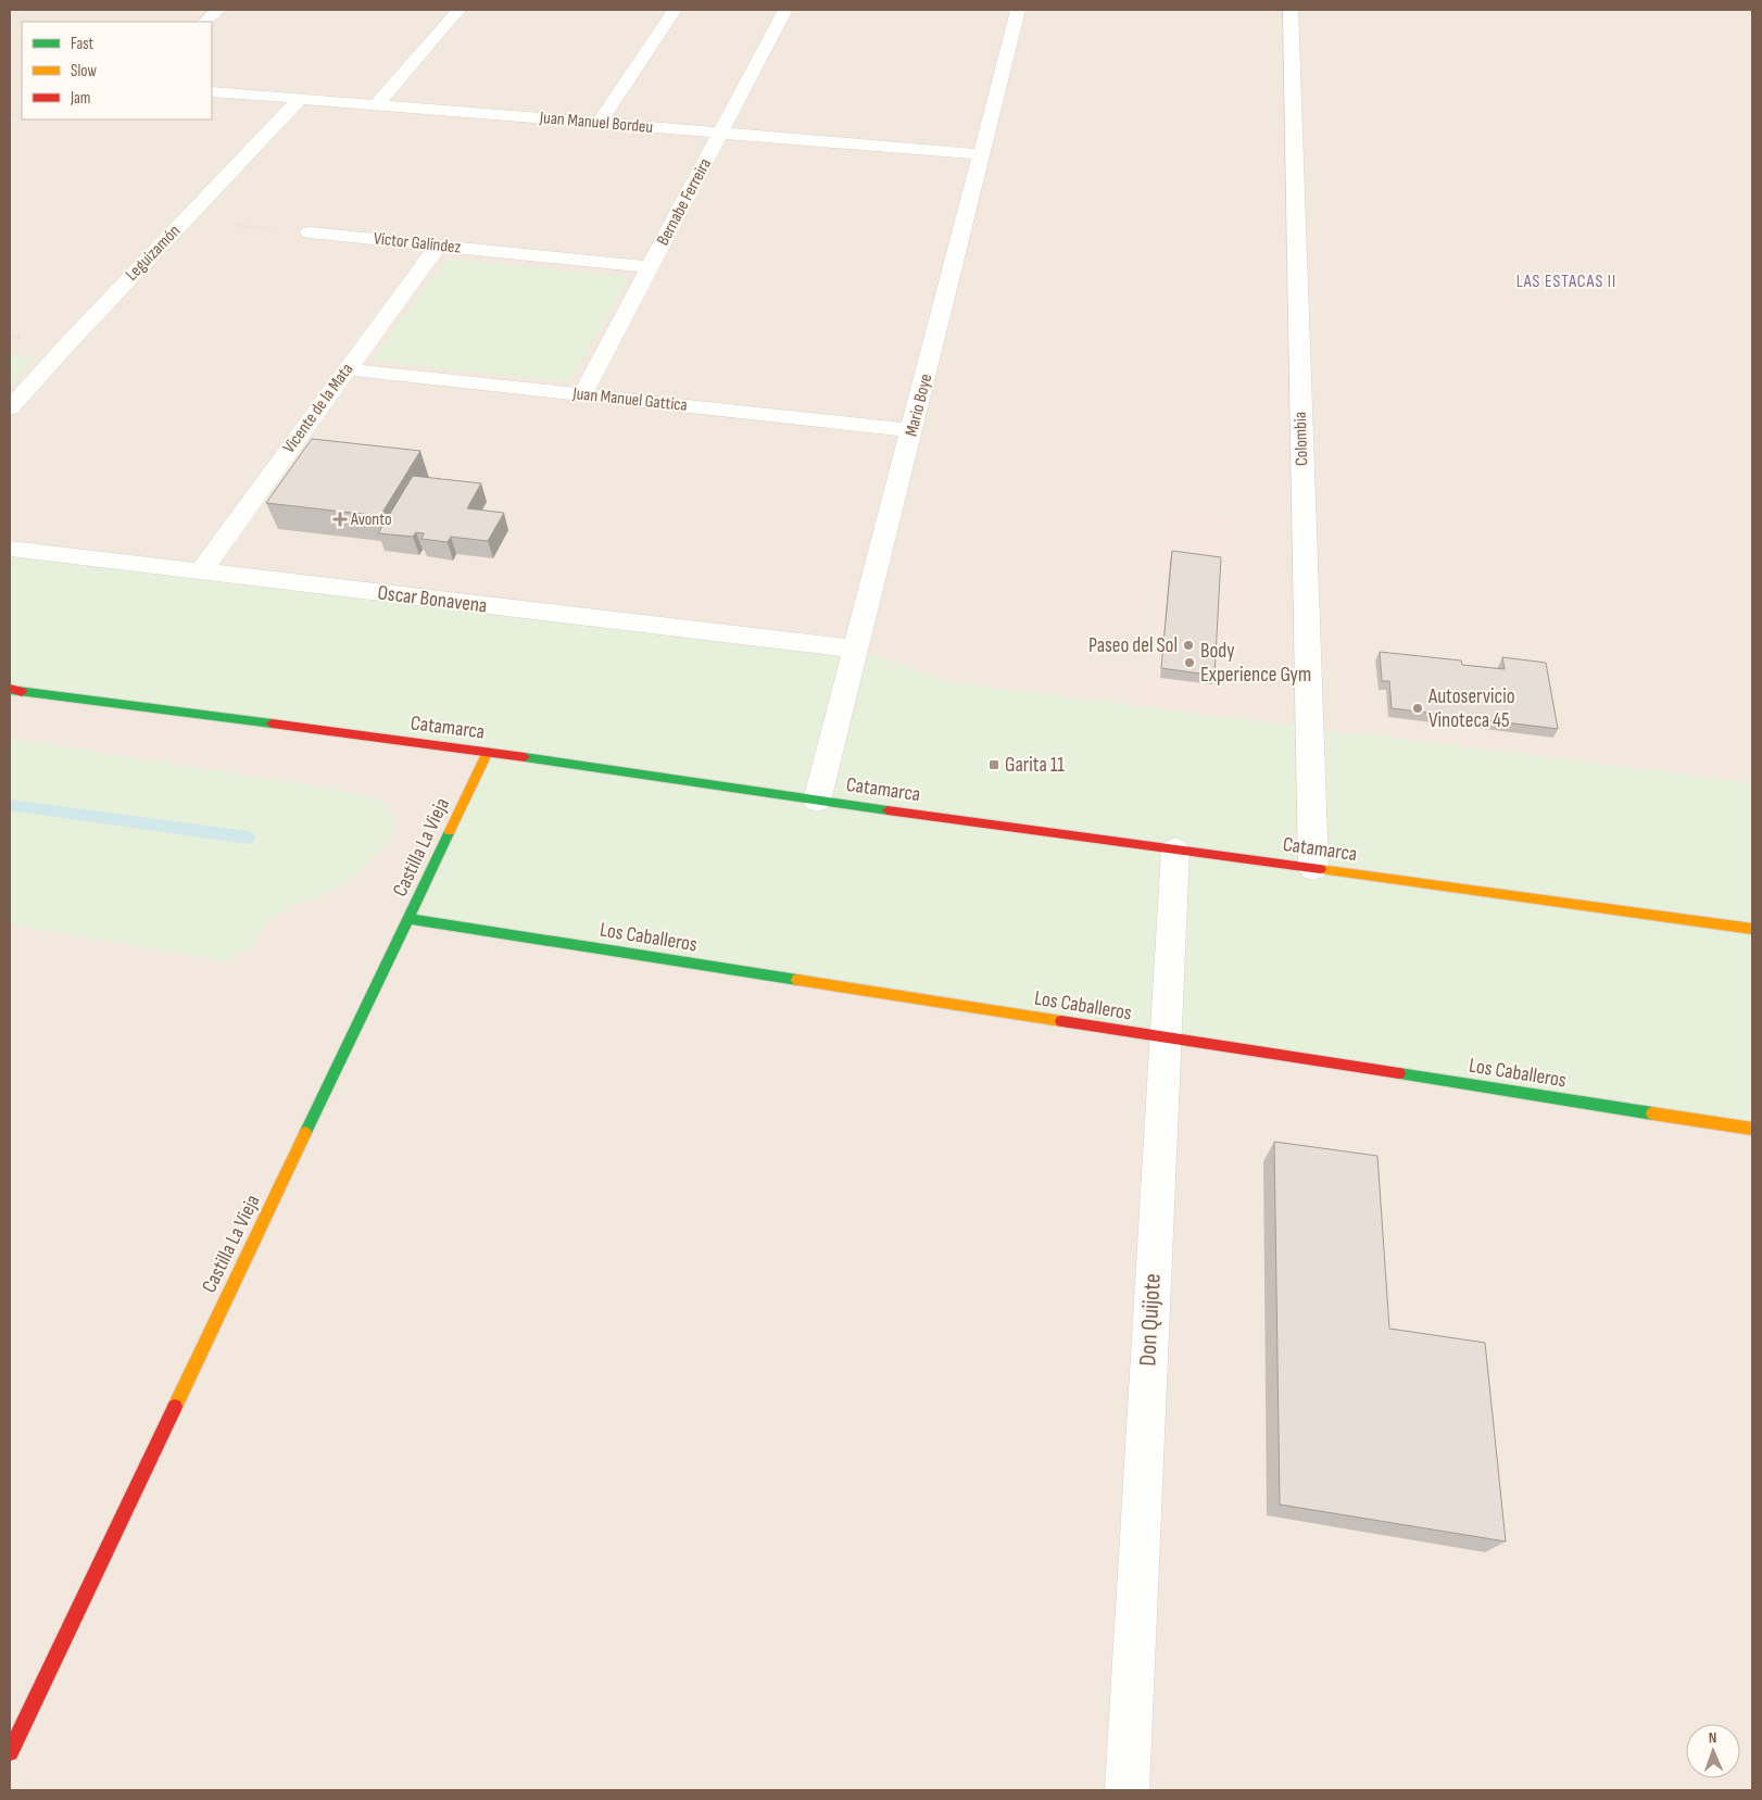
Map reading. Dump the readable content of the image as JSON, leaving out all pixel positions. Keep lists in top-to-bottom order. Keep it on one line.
{"streets":{"street":["Juan Manuel Bordeu","Bernabe Ferreira","Víctor Galíndez","Leguizamón","Juan Manuel Gattica","Mario Boye","Vicente de la Mata","Colombia","Oscar Bonavena","Catamarca","Castilla La Vieja","Los Caballeros","Don Quijote"]},"crossings":[["Juan Manuel Bordeu","Bernabe Ferreira"],["Juan Manuel Bordeu","Leguizamón"],["Juan Manuel Bordeu","Mario Boye"],["Bernabe Ferreira","Víctor Galíndez"],["Bernabe Ferreira","Juan Manuel Gattica"],["Víctor Galíndez","Vicente de la Mata"],["Juan Manuel Gattica","Mario Boye"],["Juan Manuel Gattica","Vicente de la Mata"],["Mario Boye","Oscar Bonavena"],["Mario Boye","Catamarca"],["Vicente de la Mata","Oscar Bonavena"],["Colombia","Catamarca"],["Catamarca","Castilla La Vieja"],["Catamarca","Don Quijote"],["Castilla La Vieja","Los Caballeros"],["Los Caballeros","Don Quijote"]],"districts":["LAS ESTACAS II"],"places":{"health":["Avonto"],"other":["Paseo del Sol","Body Experience Gym","Autoservicio Vinoteca 45"],"transit":["Garita 11"]},"legend":["Fast","Slow","Jam"],"north":"top"}
